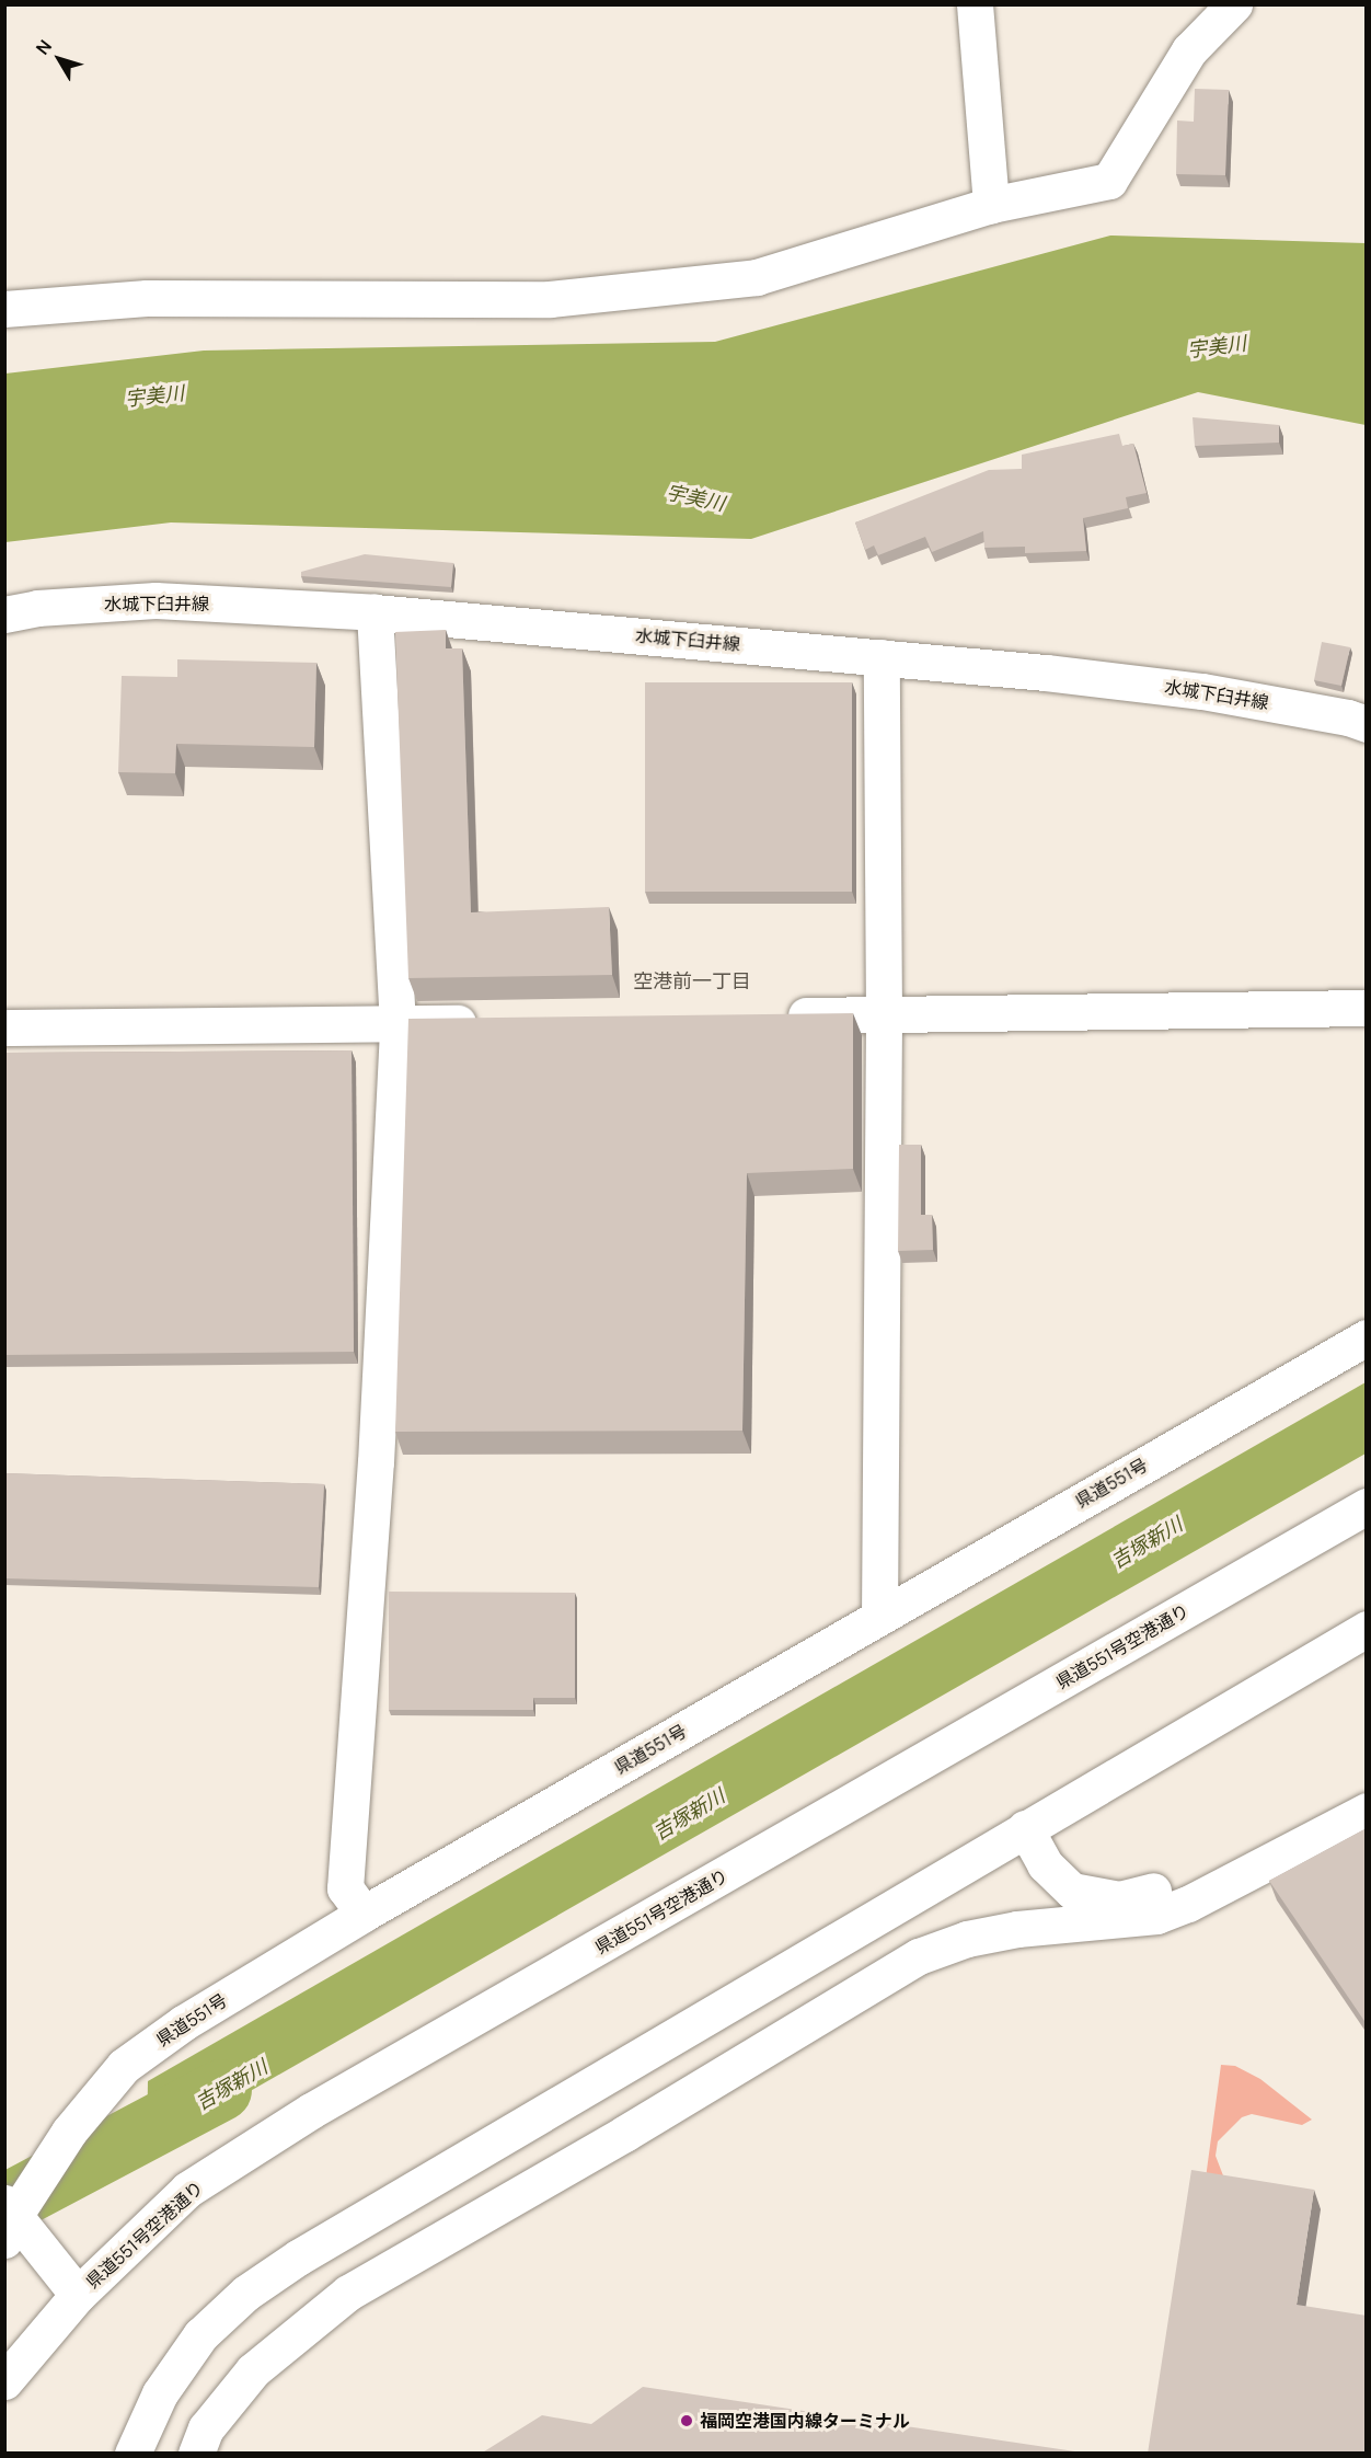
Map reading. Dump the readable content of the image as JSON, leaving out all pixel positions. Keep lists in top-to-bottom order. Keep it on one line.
{"streets":{"street":["水城下臼井線","県道551号","県道551号空港通り"]},"districts":["空港前一丁目"],"water":["宇美川","吉塚新川"],"places":["福岡空港国内線ターミナル"],"north":"top left"}
